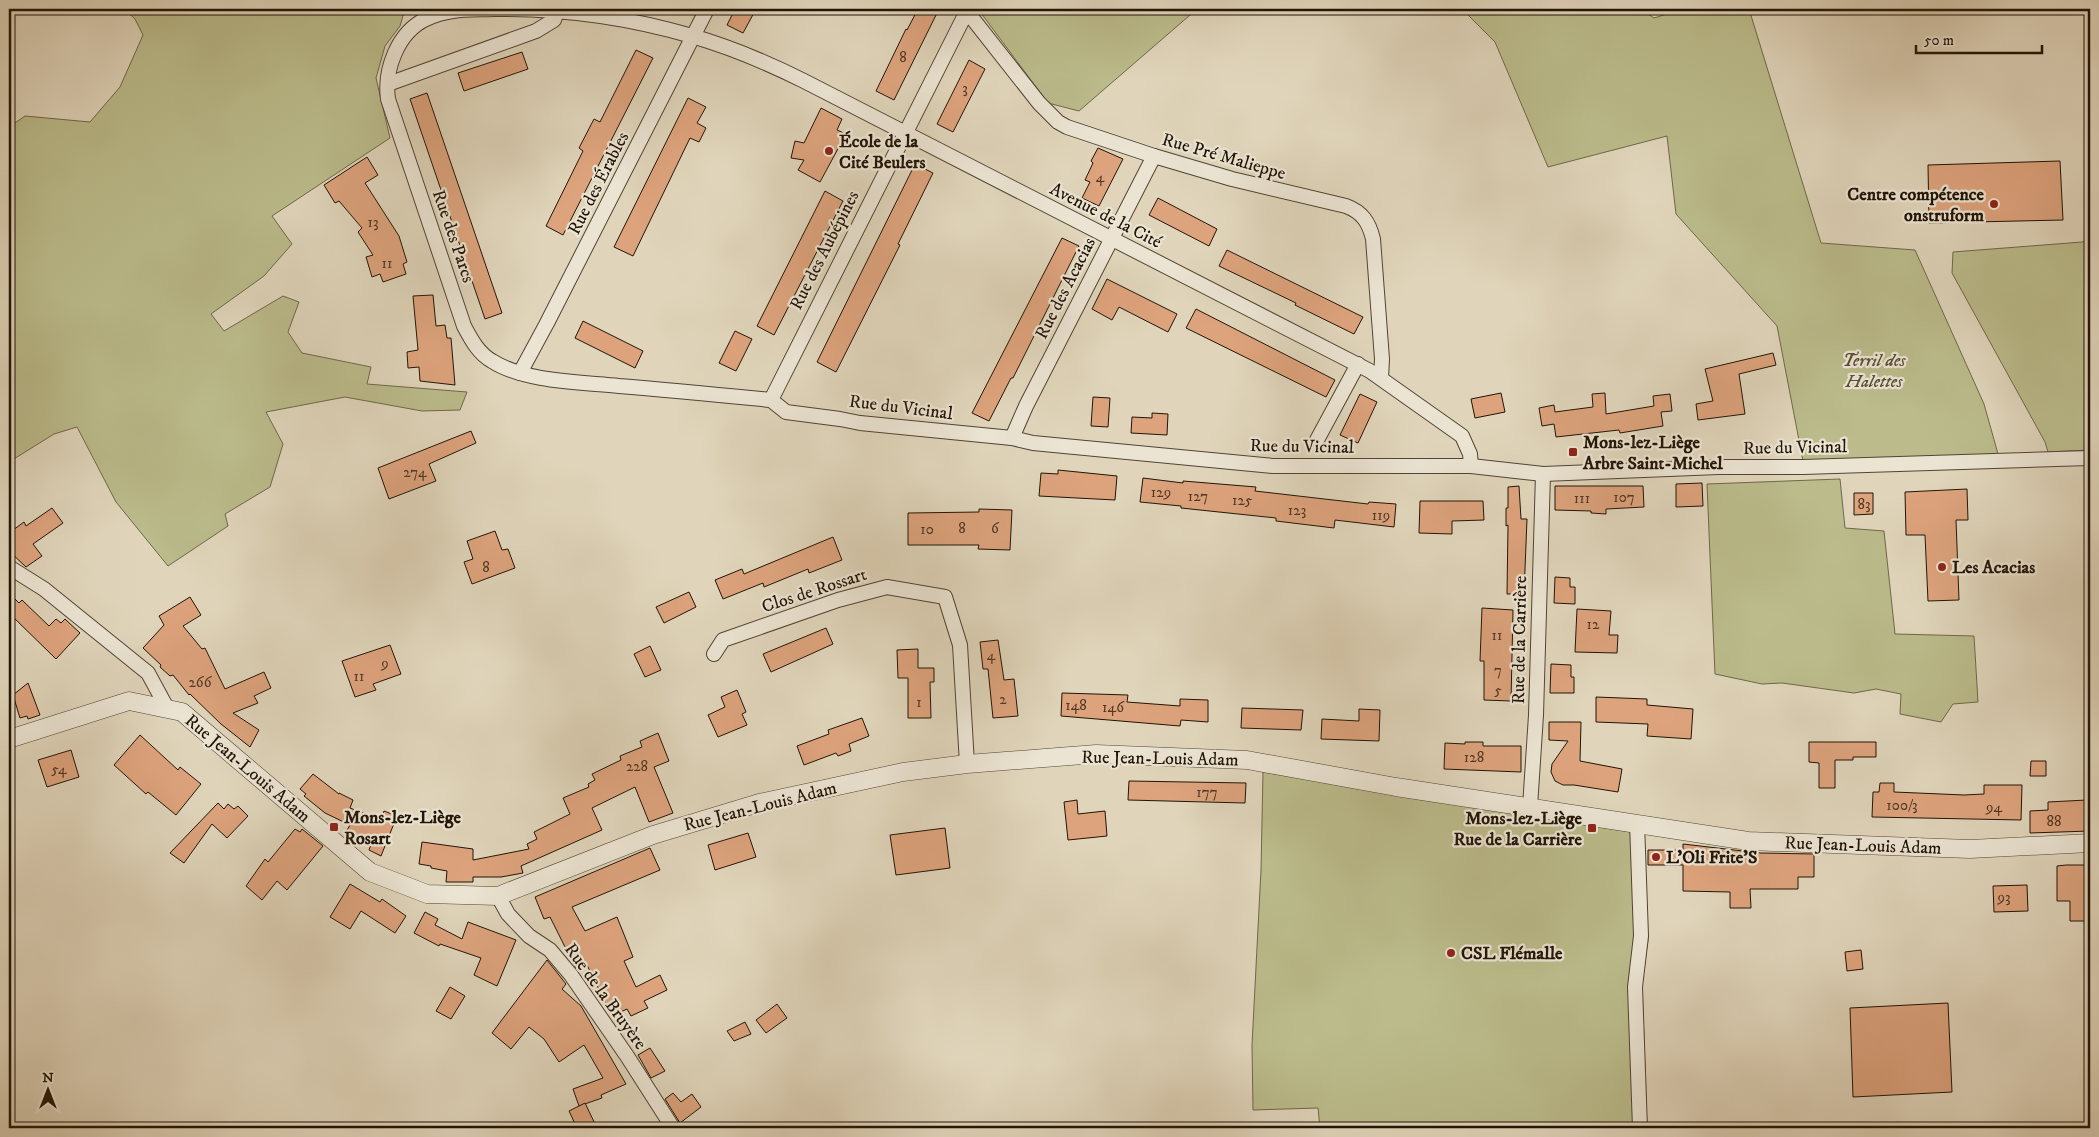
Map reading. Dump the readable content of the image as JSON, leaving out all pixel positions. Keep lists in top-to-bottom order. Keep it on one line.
{"streets":{"street":["Rue Pré Malieppe","Rue des Érables","Avenue de la Cité","Rue des Parcs","Rue des Aubépines","Rue des Acacias","Rue du Vicinal","Clos de Rossart","Rue de la Carrière","Rue Jean-Louis Adam","Rue de la Bruyère"]},"crossings":[["Rue Pré Malieppe","Avenue de la Cité"],["Rue Pré Malieppe","Rue des Aubépines"],["Rue Pré Malieppe","Rue des Acacias"],["Rue des Érables","Avenue de la Cité"],["Rue des Érables","Rue des Parcs"],["Rue des Érables","Rue du Vicinal"],["Avenue de la Cité","Rue des Parcs"],["Avenue de la Cité","Rue des Aubépines"],["Avenue de la Cité","Rue des Acacias"],["Avenue de la Cité","Rue du Vicinal"],["Rue des Parcs","Rue du Vicinal"],["Rue des Aubépines","Rue du Vicinal"],["Rue des Acacias","Rue du Vicinal"],["Rue du Vicinal","Rue de la Carrière"],["Clos de Rossart","Rue Jean-Louis Adam"],["Rue de la Carrière","Rue Jean-Louis Adam"],["Rue Jean-Louis Adam","Rue de la Bruyère"]],"parks":["Terril des Halettes"],"places":{"other":["École de la Cité Beulers","Centre compétence onstruform","Les Acacias","L’Oli Frite’S","CSL Flémalle"],"transit":["Mons-lez-Liège Arbre Saint-Michel","Mons-lez-Liège Rosart","Mons-lez-Liège Rue de la Carrière"]},"house_numbers":["8","3","4","13","11","274","129","127","107","111","125","83","123","119","8","6","10","8","12","11","4","9","7","11","266","5","2","1","148","146","128","228","54","177","100/3","94","88","93"],"scale_bar":"50 m","north":"top"}
